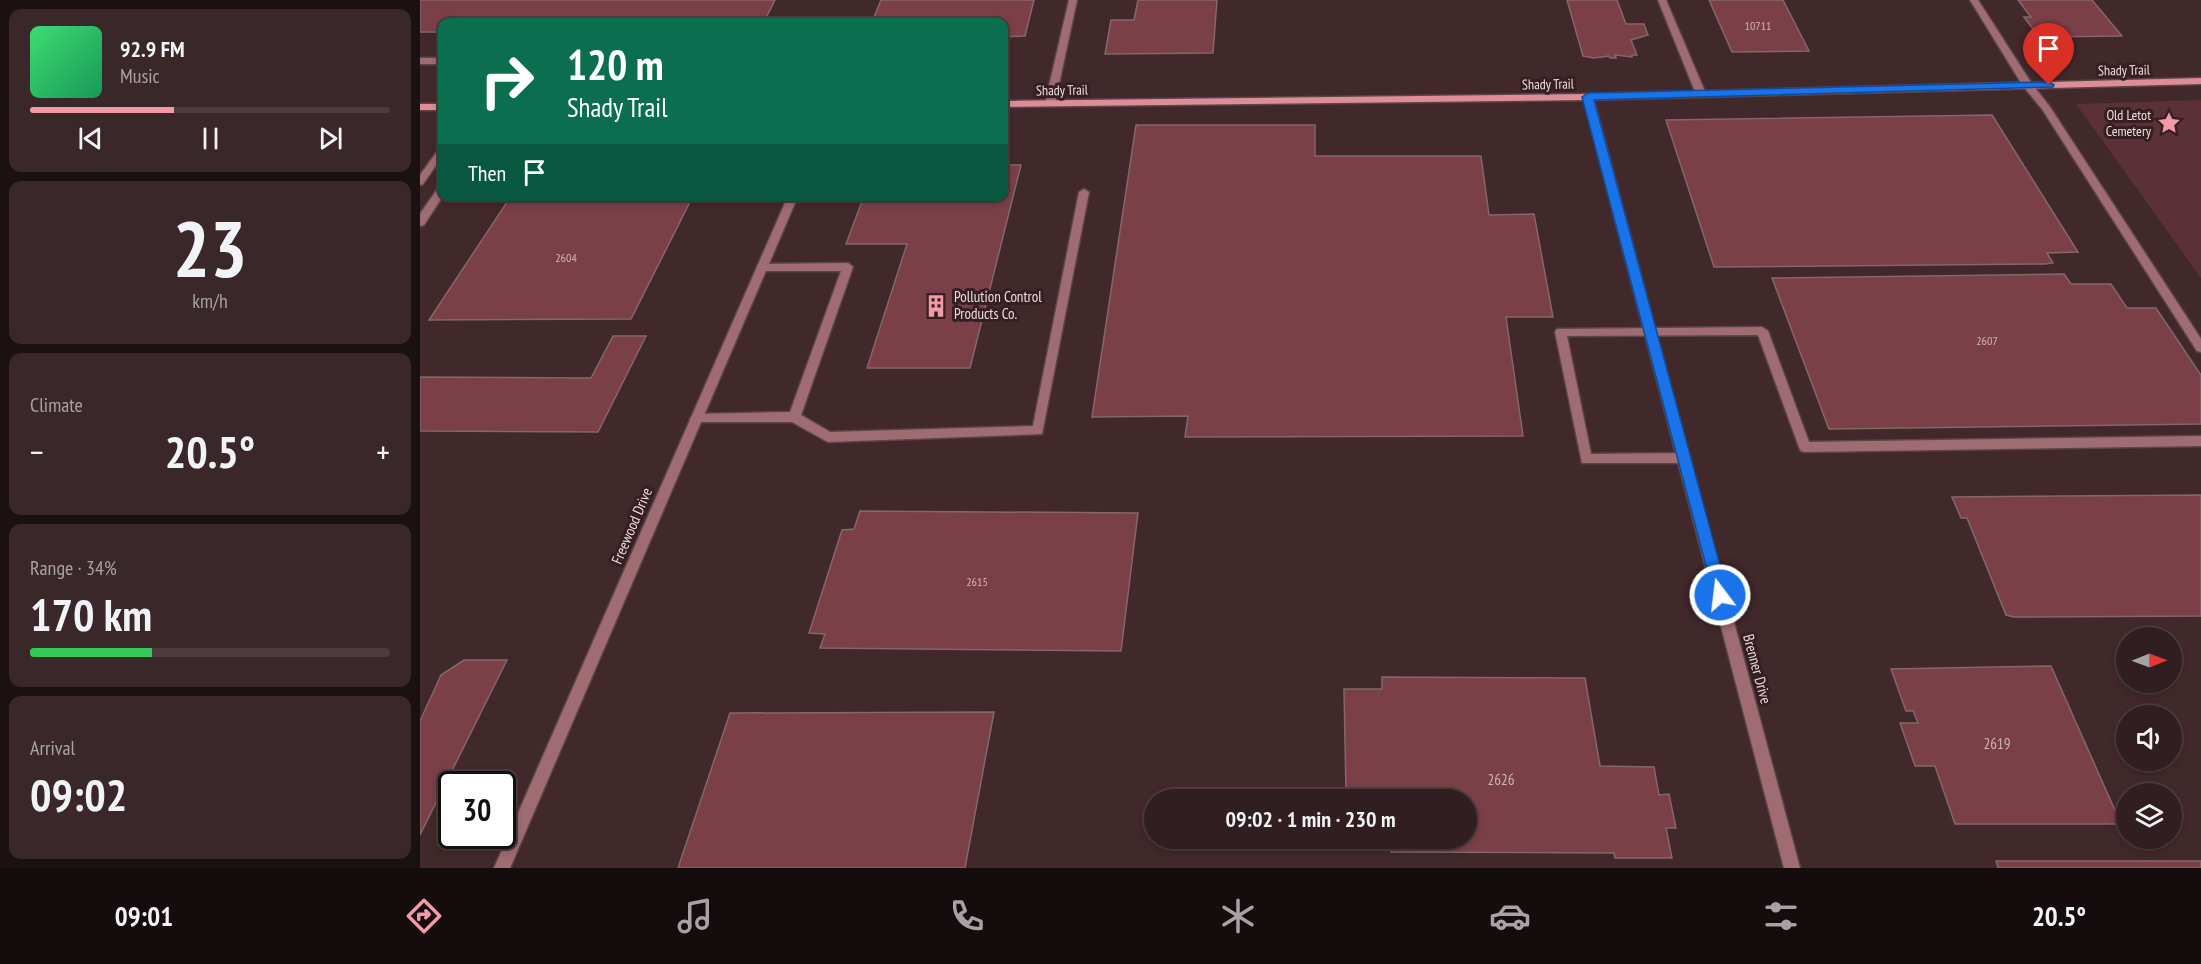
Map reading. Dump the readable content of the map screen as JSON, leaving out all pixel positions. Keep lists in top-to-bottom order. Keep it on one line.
{"streets":{"street":["Shady Trail","Freewood Drive","Brenner Drive"]},"crossings":[["Shady Trail","Brenner Drive"]],"places":{"place":["Old Letot Cemetery"],"building":["Pollution Control Products Co."]},"house_numbers":["10711","2604","2607","2615","2619","2626"],"north":"right","page":{"turn":["120 m","Shady Trail"],"song":["92.9 FM","Music"],"then":"Then","tile":[["23","km/h"],"Climate",["Range · 34%","170 km"],["Arrival","09:02"]],"heat":["−","20.5°","+"],"limit":"30","trip":"09:02 · 1 min · 230 m","tabs":["09:01","20.5°"]}}
